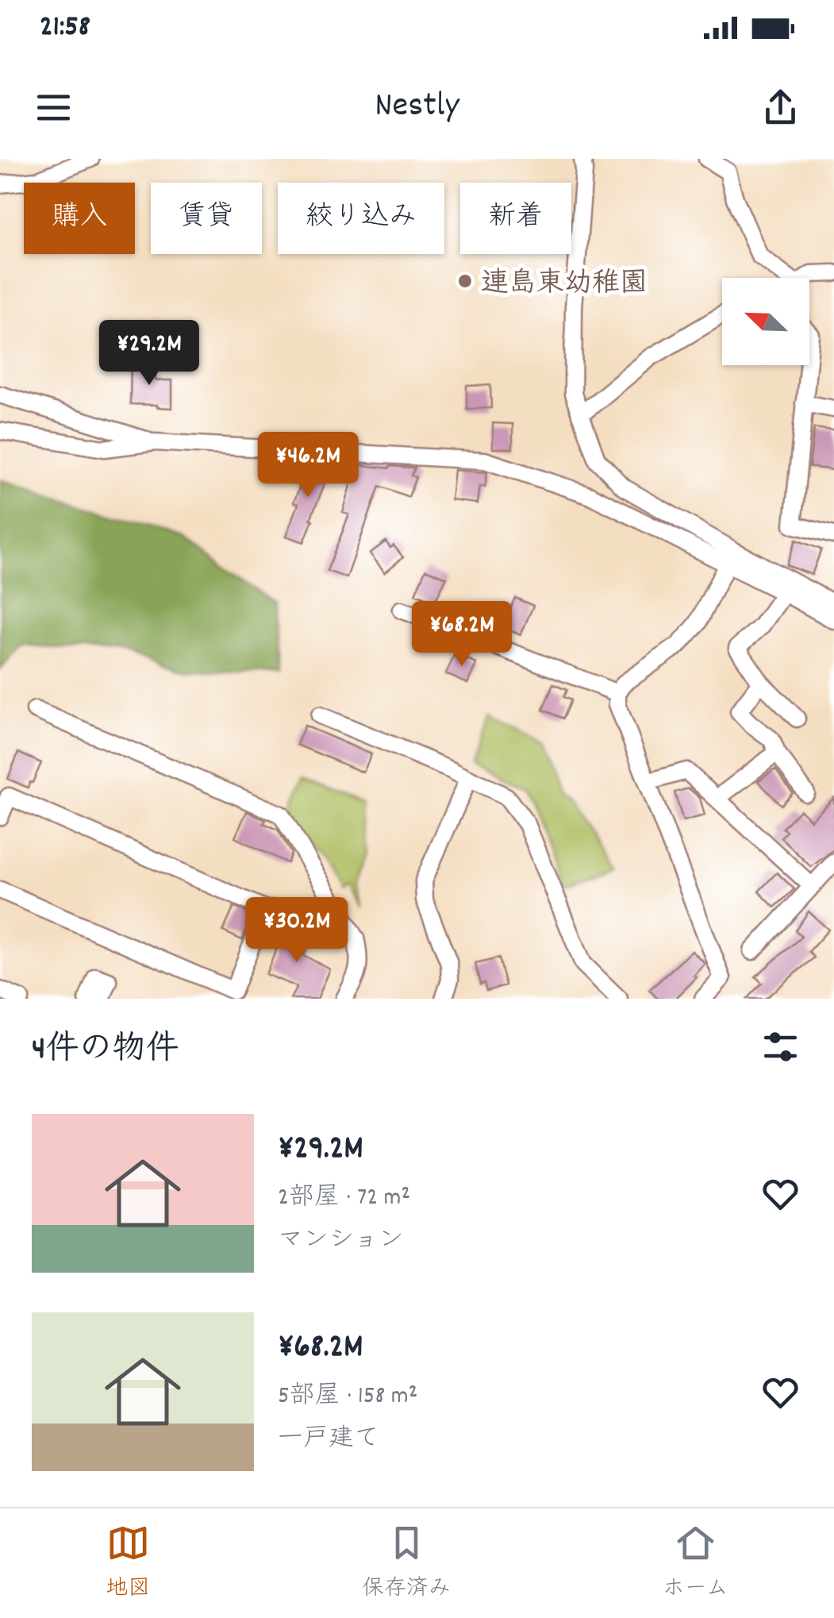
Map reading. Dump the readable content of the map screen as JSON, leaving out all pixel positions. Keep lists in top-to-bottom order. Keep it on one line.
{"places":["連島東幼稚園"],"north":"top left","page":{"status":"21:58","header":"Nestly","chip":["購入","賃貸","絞り込み","新着"],"price":["¥29.2M","¥46.2M","¥68.2M","¥30.2M"],"heading":"4件の物件","list":[{"name":"¥29.2M","note":"2部屋 · 72 m² · マンション"},{"name":"¥68.2M","note":"5部屋 · 158 m² · 一戸建て"}],"tabs":["地図","保存済み","ホーム"]}}
